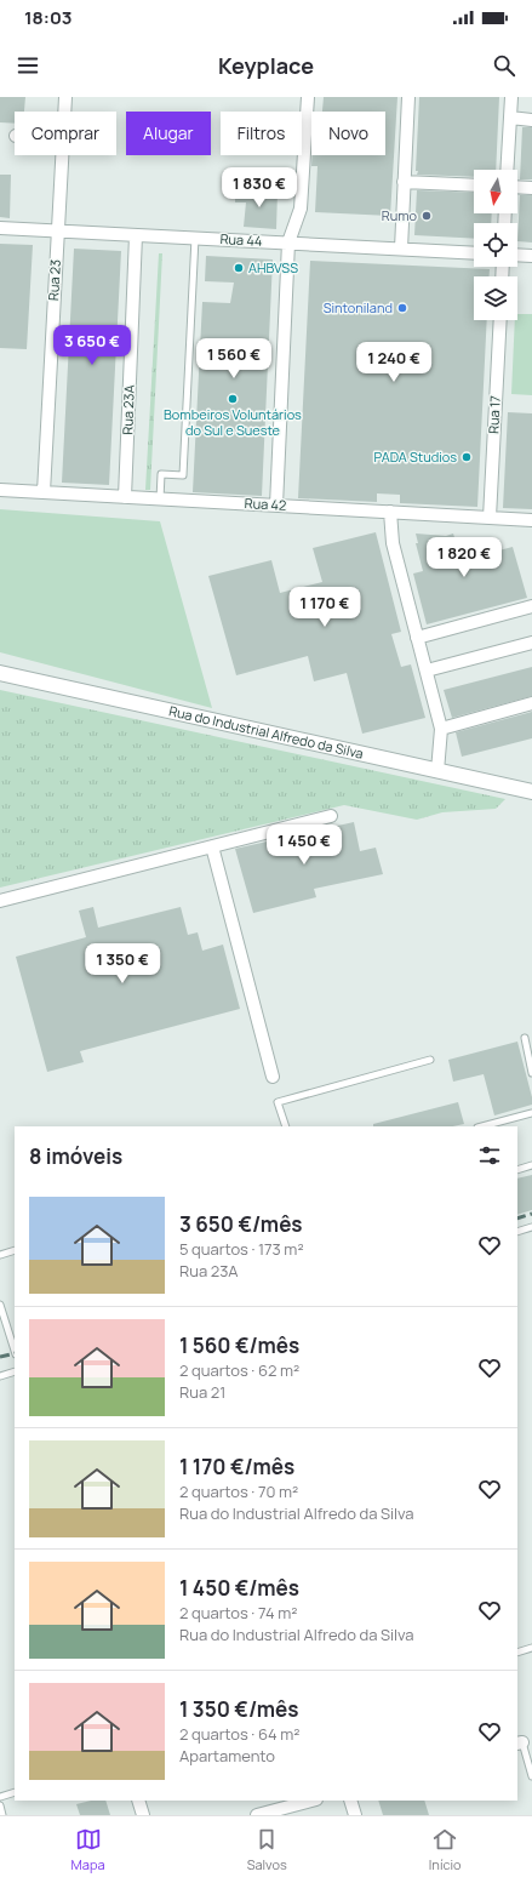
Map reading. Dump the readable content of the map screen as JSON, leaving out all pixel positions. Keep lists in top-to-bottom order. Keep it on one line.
{"streets":{"street":["Rua 44","Rua 23","Rua 23A","Rua 17","Rua 42","Rua do Industrial Alfredo da Silva"]},"crossings":[["Rua 44","Rua 23"],["Rua 44","Rua 23A"],["Rua 23","Rua 42"],["Rua 23A","Rua 42"],["Rua 17","Rua 42"]],"places":["Rumo","AHBVSS","Sintoniland","Bombeiros Voluntários do Sul e Sueste","PADA Studios"],"north":"bottom","page":{"status":"18:03","header":"Keyplace","chip":["Comprar","Alugar","Filtros","Novo"],"price":["1 830 €","3 650 €","1 560 €","1 240 €","1 820 €","1 170 €","1 450 €","1 350 €"],"heading":"8 imóveis","list":[{"name":"3 650 €/mês","note":"5 quartos · 173 m² · Rua 23A"},{"name":"1 560 €/mês","note":"2 quartos · 62 m² · Rua 21"},{"name":"1 170 €/mês","note":"2 quartos · 70 m² · Rua do Industrial Alfredo da Silva"},{"name":"1 450 €/mês","note":"2 quartos · 74 m² · Rua do Industrial Alfredo da Silva"},{"name":"1 350 €/mês","note":"2 quartos · 64 m² · Apartamento"}],"tabs":["Mapa","Salvos","Início"]}}
